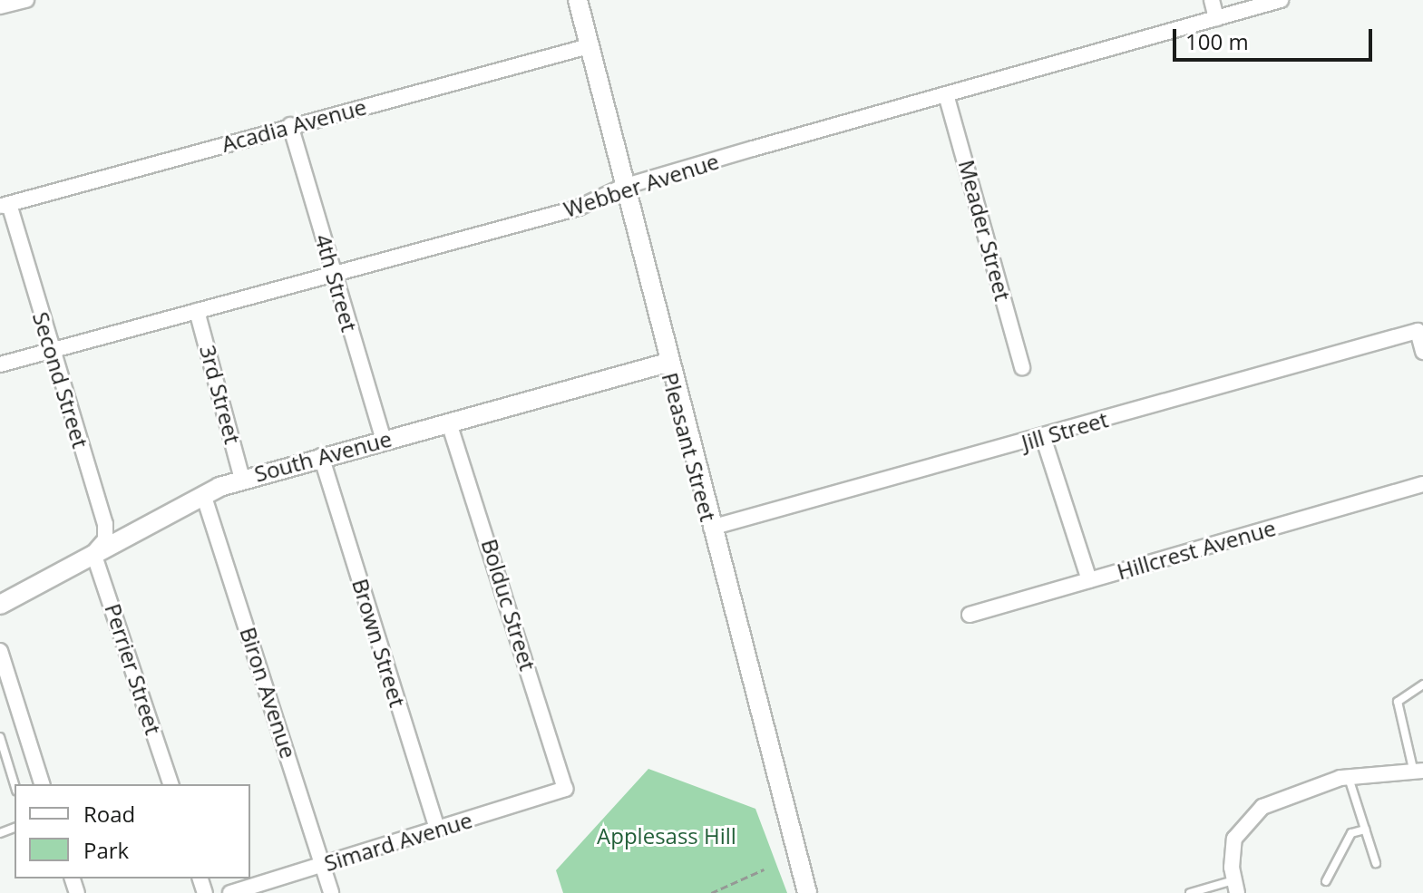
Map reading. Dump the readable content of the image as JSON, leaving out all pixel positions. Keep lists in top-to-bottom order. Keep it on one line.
{"streets":{"street":["Acadia Avenue","Webber Avenue","Meader Street","4th Street","Second Street","3rd Street","Jill Street","Pleasant Street","South Avenue","Hillcrest Avenue","Bolduc Street","Brown Street","Perrier Street","Biron Avenue","Simard Avenue"]},"crossings":[["Acadia Avenue","4th Street"],["Acadia Avenue","Second Street"],["Acadia Avenue","Pleasant Street"],["Webber Avenue","Meader Street"],["Webber Avenue","4th Street"],["Webber Avenue","Second Street"],["Webber Avenue","3rd Street"],["Webber Avenue","Pleasant Street"],["4th Street","South Avenue"],["Second Street","South Avenue"],["Second Street","Perrier Street"],["3rd Street","South Avenue"],["Jill Street","Pleasant Street"],["Pleasant Street","South Avenue"],["South Avenue","Bolduc Street"],["South Avenue","Brown Street"],["South Avenue","Perrier Street"],["South Avenue","Biron Avenue"],["Bolduc Street","Simard Avenue"],["Brown Street","Simard Avenue"],["Biron Avenue","Simard Avenue"]],"parks":["Applesass Hill"],"legend":["Road","Park"],"scale_bar":"100 m"}
